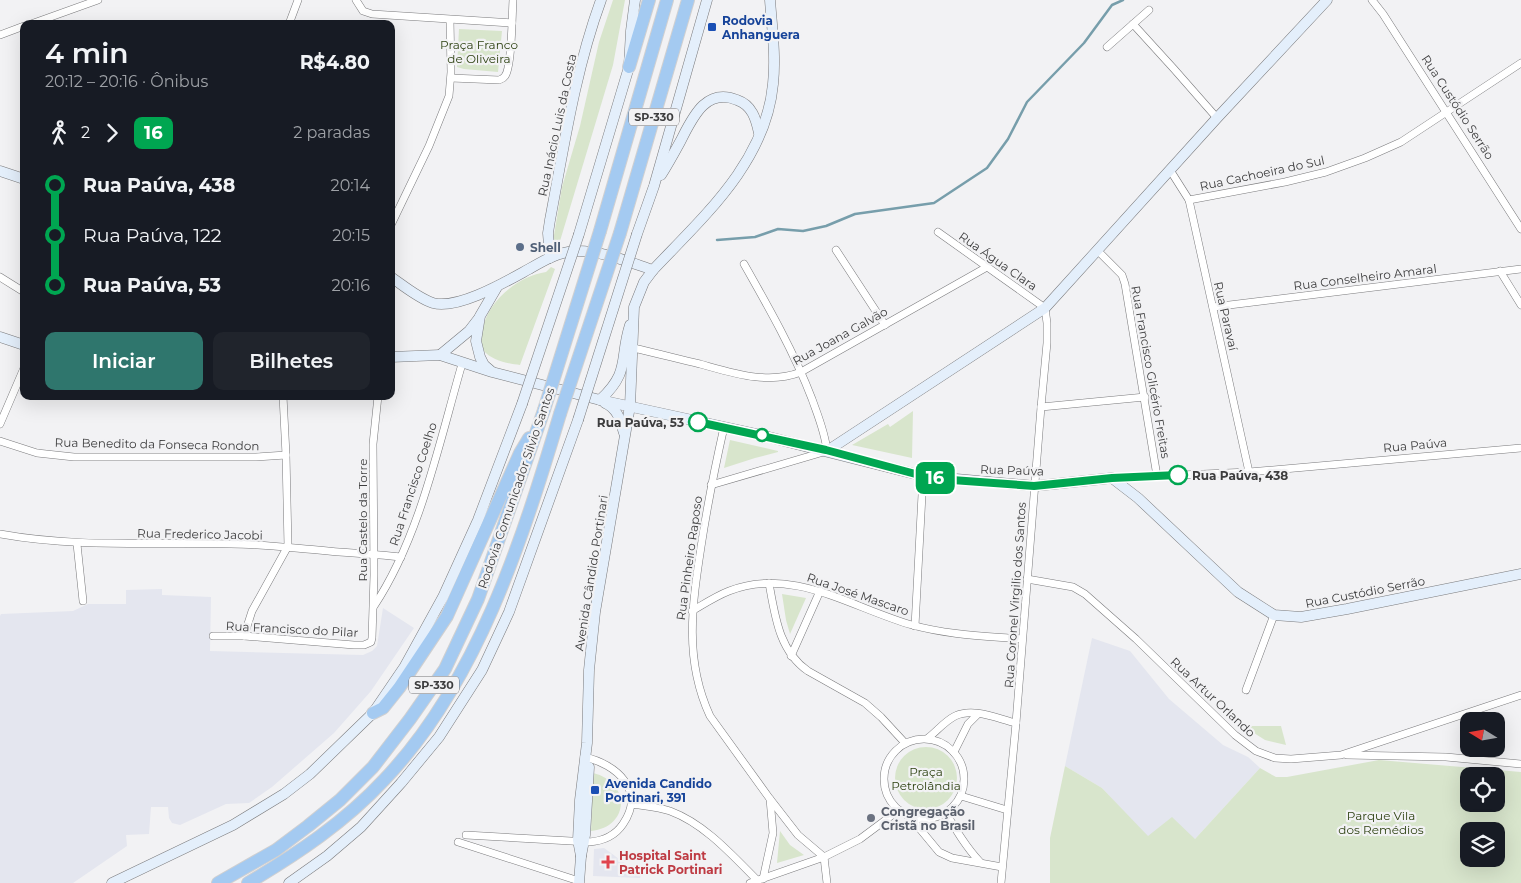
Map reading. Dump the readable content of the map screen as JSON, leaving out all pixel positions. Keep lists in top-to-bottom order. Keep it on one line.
{"streets":{"highway":["SP-330","Rodovia Comunicador Silvio Santos"],"main road":["Rua Custódio Serrão","Rua Inácio Luis da Costa","Rua Paúva","Avenida Cândido Portinari"],"street":["Rua Cachoeira do Sul","Rua Água Clara","Rua Conselheiro Amaral","Rua Paravaí","Rua Joana Galvão","Rua Francisco Glicério Freitas","Rua Benedito da Fonseca Rondon","Rua Francisco Coelho","Rua Castelo da Torre","Rua Frederico Jacobi","Rua Pinheiro Raposo","Rua José Mascaro","Rua Coronel Virgilio dos Santos","Rua Francisco do Pilar","Rua Artur Orlando"]},"crossings":[["Rua Custódio Serrão","Rua Cachoeira do Sul"],["Rua Custódio Serrão","Rua Paúva"],["Rua Cachoeira do Sul","Rua Paravaí"],["Rua Água Clara","Rua Joana Galvão"],["Rua Água Clara","Rua Coronel Virgilio dos Santos"],["Rua Conselheiro Amaral","Rua Paravaí"],["Rua Paravaí","Rua Paúva"],["Rua Joana Galvão","Avenida Cândido Portinari"],["Rua Francisco Glicério Freitas","Rua Paúva"],["Rua Paúva","Rua Francisco Coelho"],["Rua Paúva","Rua Pinheiro Raposo"],["Rua Paúva","Avenida Cândido Portinari"],["Rua Paúva","Rua Coronel Virgilio dos Santos"],["Rua Francisco Coelho","Rua Castelo da Torre"],["Rua Francisco Coelho","Rua Frederico Jacobi"],["Rua Castelo da Torre","Rua Frederico Jacobi"],["Rua Castelo da Torre","Rua Francisco do Pilar"],["Rua Pinheiro Raposo","Rua José Mascaro"],["Rua José Mascaro","Rua Coronel Virgilio dos Santos"],["Rua Coronel Virgilio dos Santos","Rua Artur Orlando"]],"parks":["Praça Franco de Oliveira","Praça Petrolândia","Parque Vila dos Remédios"],"places":{"transit":["Rodovia Anhanguera","Avenida Candido Portinari, 391"],"other":["Shell","Rua Paúva, 53","Rua Paúva, 438","Congregação Cristã no Brasil"],"health":["Hospital Saint Patrick Portinari"]},"lines":["bus line 16"],"north":"left","page":{"on_map":"16","heading":["4 min","20:12 – 20:16 · Ônibus","R$4.80"],"legs":["2","16","2 paradas"],"list":[{"name":"Rua Paúva, 438","value":"20:14"},{"name":"Rua Paúva, 122","value":"20:15"},{"name":"Rua Paúva, 53","value":"20:16"}],"buttons":["Iniciar","Bilhetes"]}}
